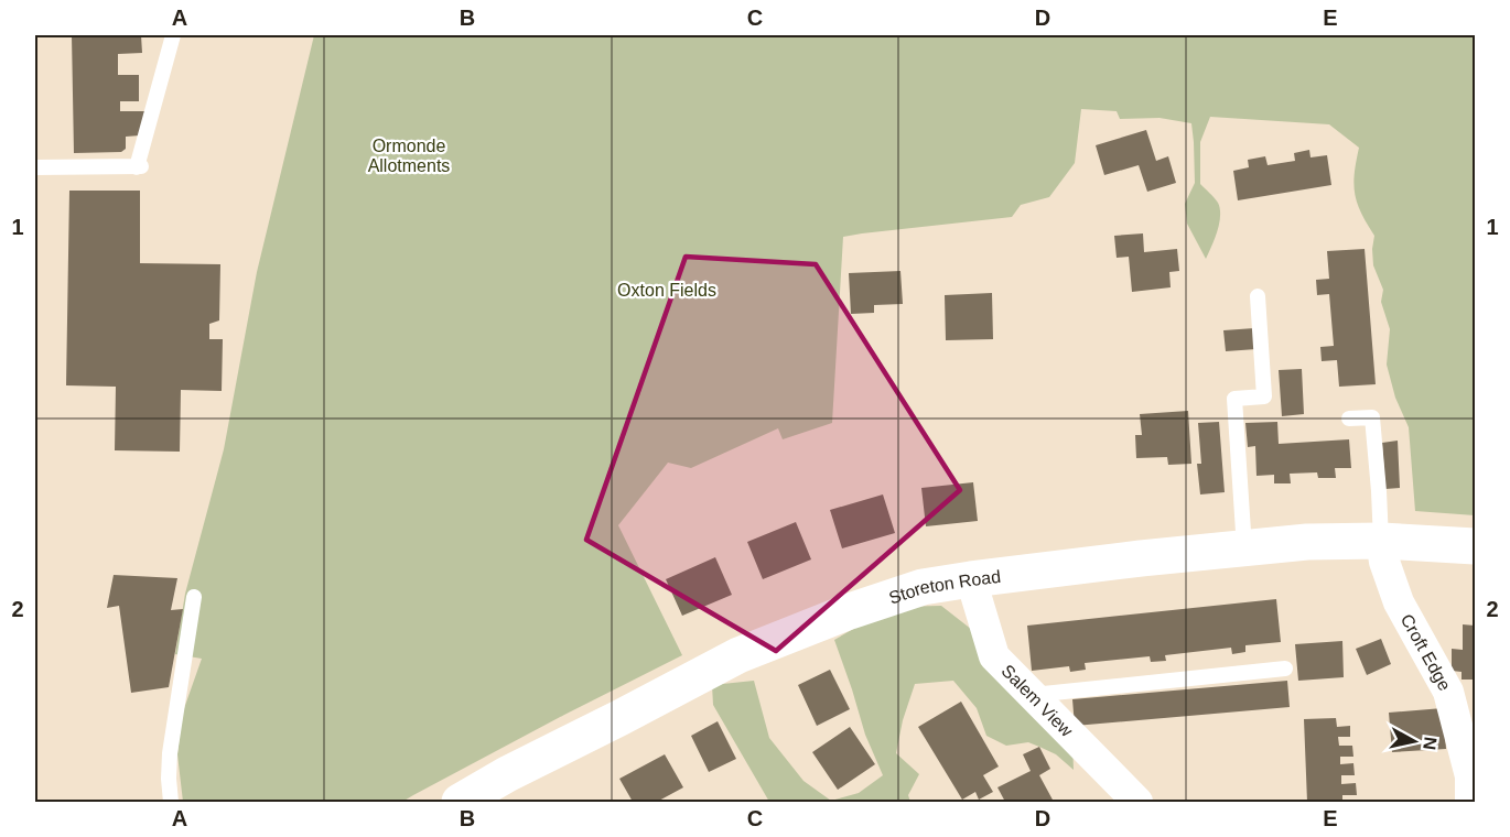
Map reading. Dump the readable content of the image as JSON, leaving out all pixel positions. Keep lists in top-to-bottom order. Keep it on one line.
{"streets":{"main road":["Storeton Road"],"street":["Croft Edge","Salem View"]},"crossings":[["Storeton Road","Croft Edge"],["Storeton Road","Salem View"]],"parks":["Ormonde Allotments","Oxton Fields"],"north":"right","grid":{"columns":["A","B","C","D","E"],"rows":["1","2"]}}
